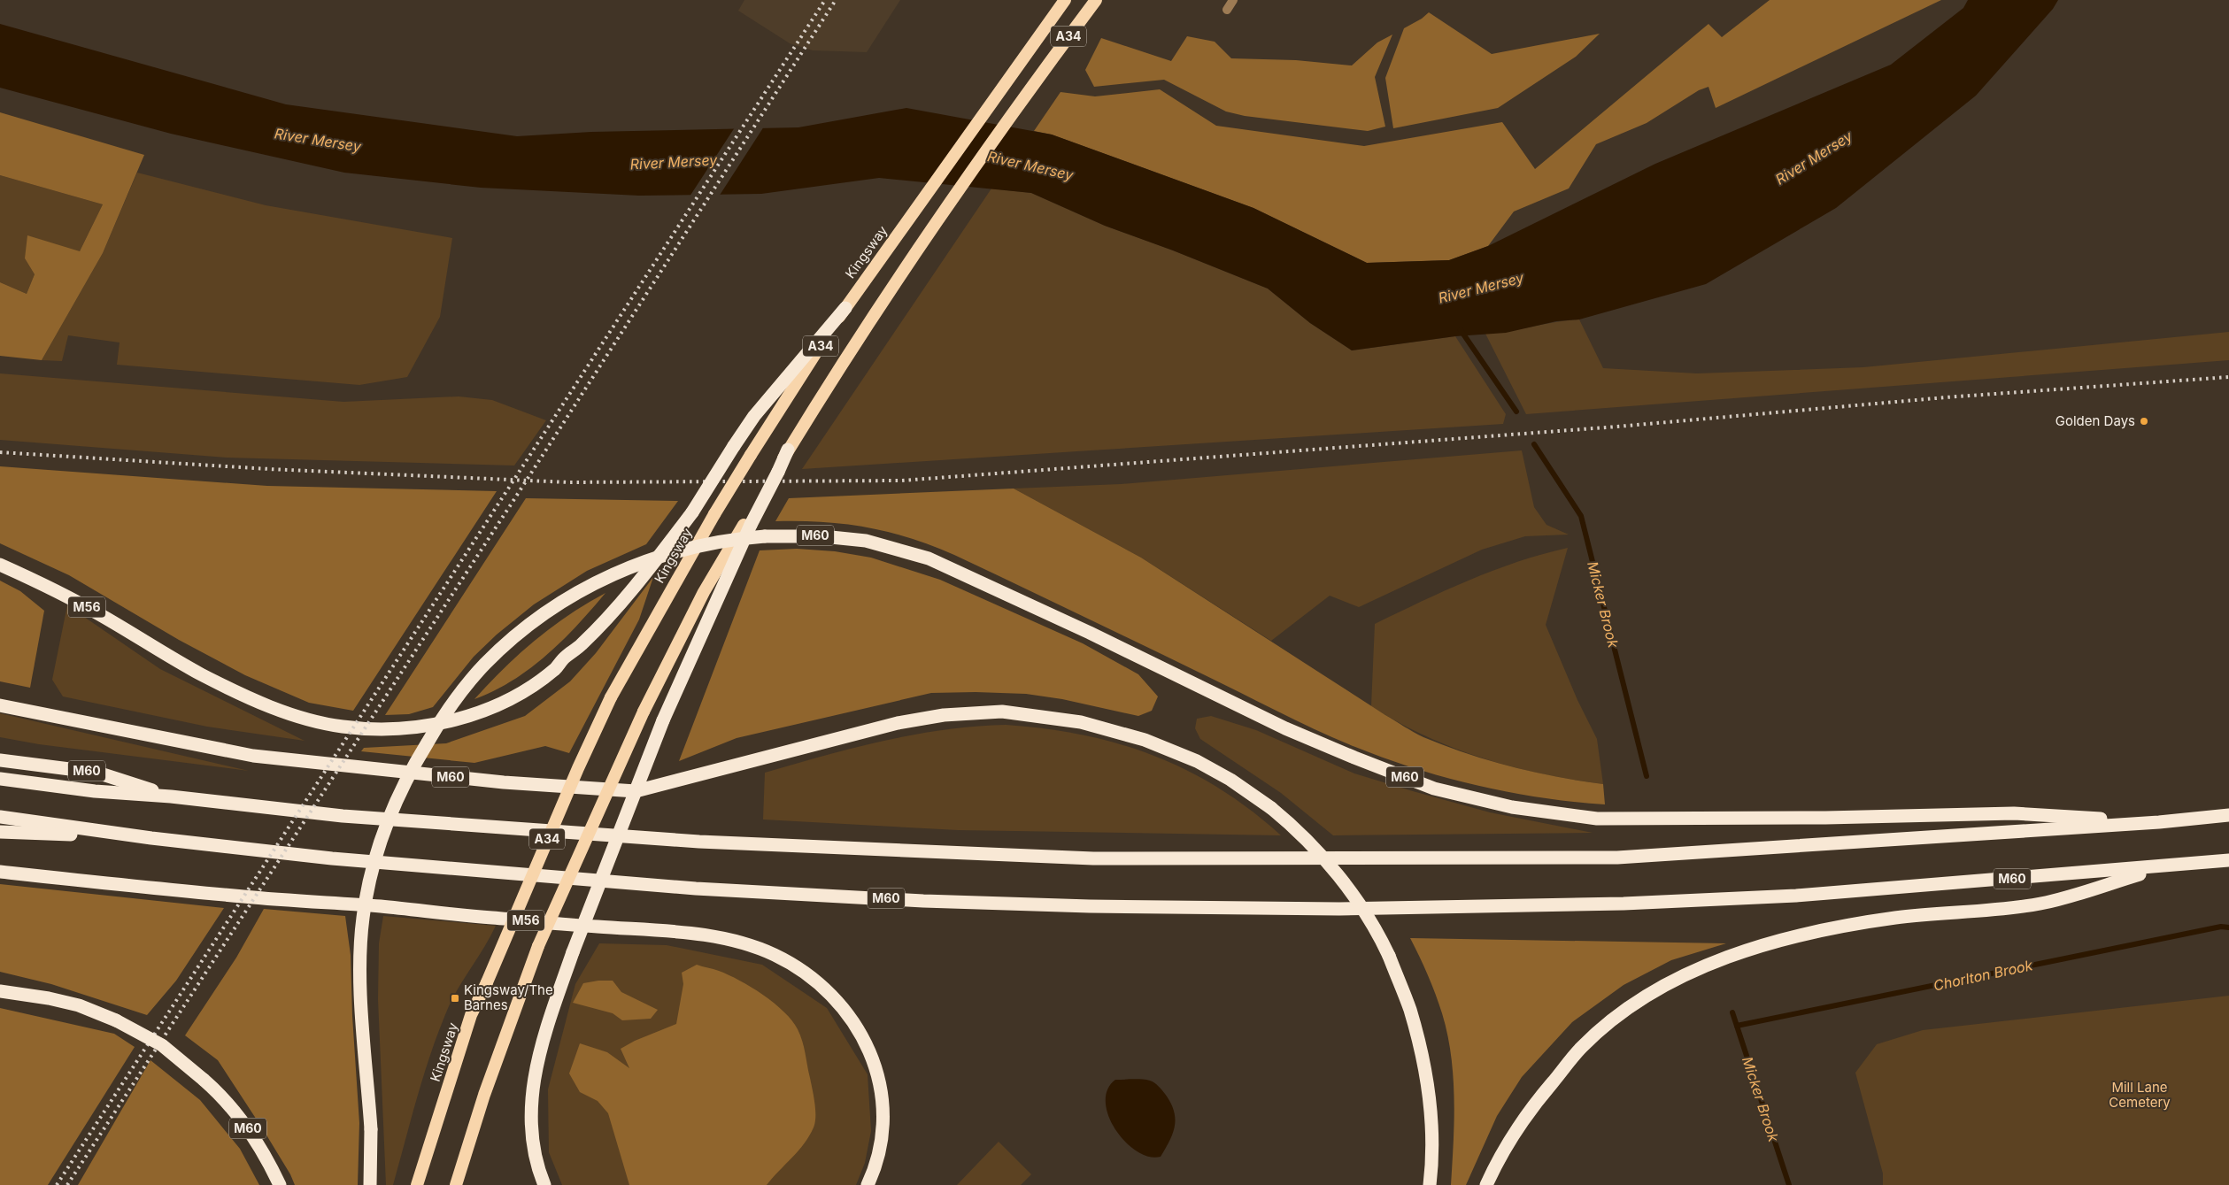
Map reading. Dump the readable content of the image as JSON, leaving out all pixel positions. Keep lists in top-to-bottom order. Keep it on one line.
{"streets":{"highway":["A34","Kingsway","M60","M56"]},"crossings":[["Kingsway","M56"]],"water":["River Mersey","Micker Brook","Chorlton Brook"],"parks":["Mill Lane Cemetery"],"places":{"other":["Golden Days"],"transit":["Kingsway/The Barnes"]}}
